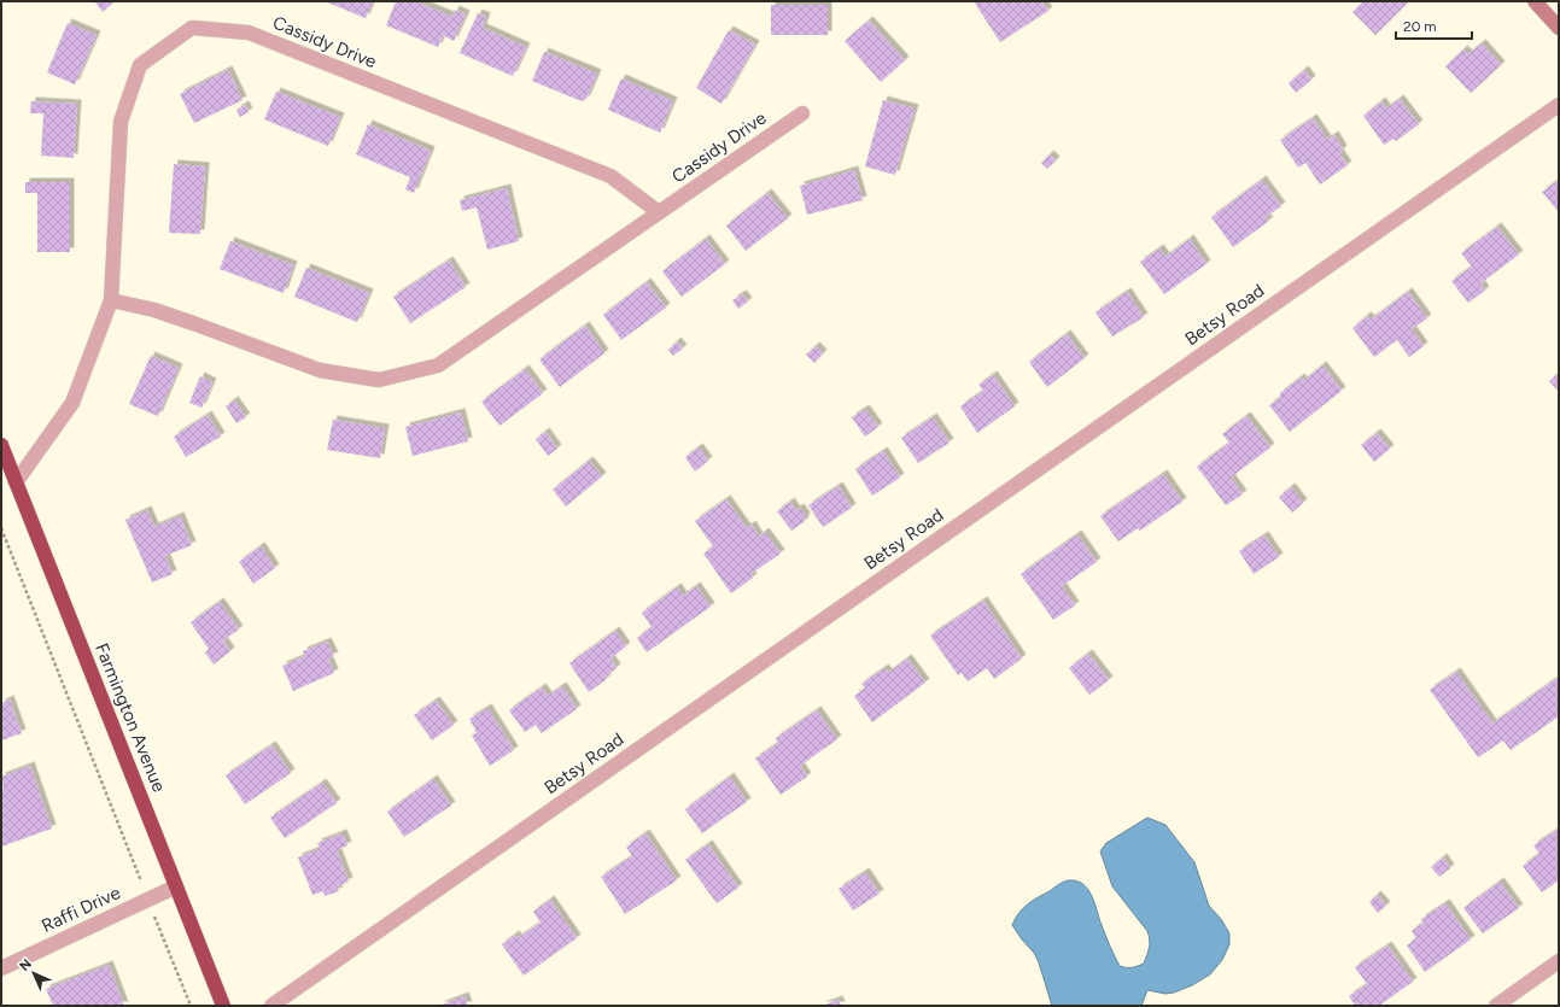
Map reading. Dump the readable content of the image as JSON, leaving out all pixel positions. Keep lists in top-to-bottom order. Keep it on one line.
{"streets":{"highway":["Farmington Avenue"],"street":["Cassidy Drive","Betsy Road","Raffi Drive"]},"crossings":[["Cassidy Drive","Farmington Avenue"],["Farmington Avenue","Raffi Drive"]],"scale_bar":"20 m","north":"top left"}
